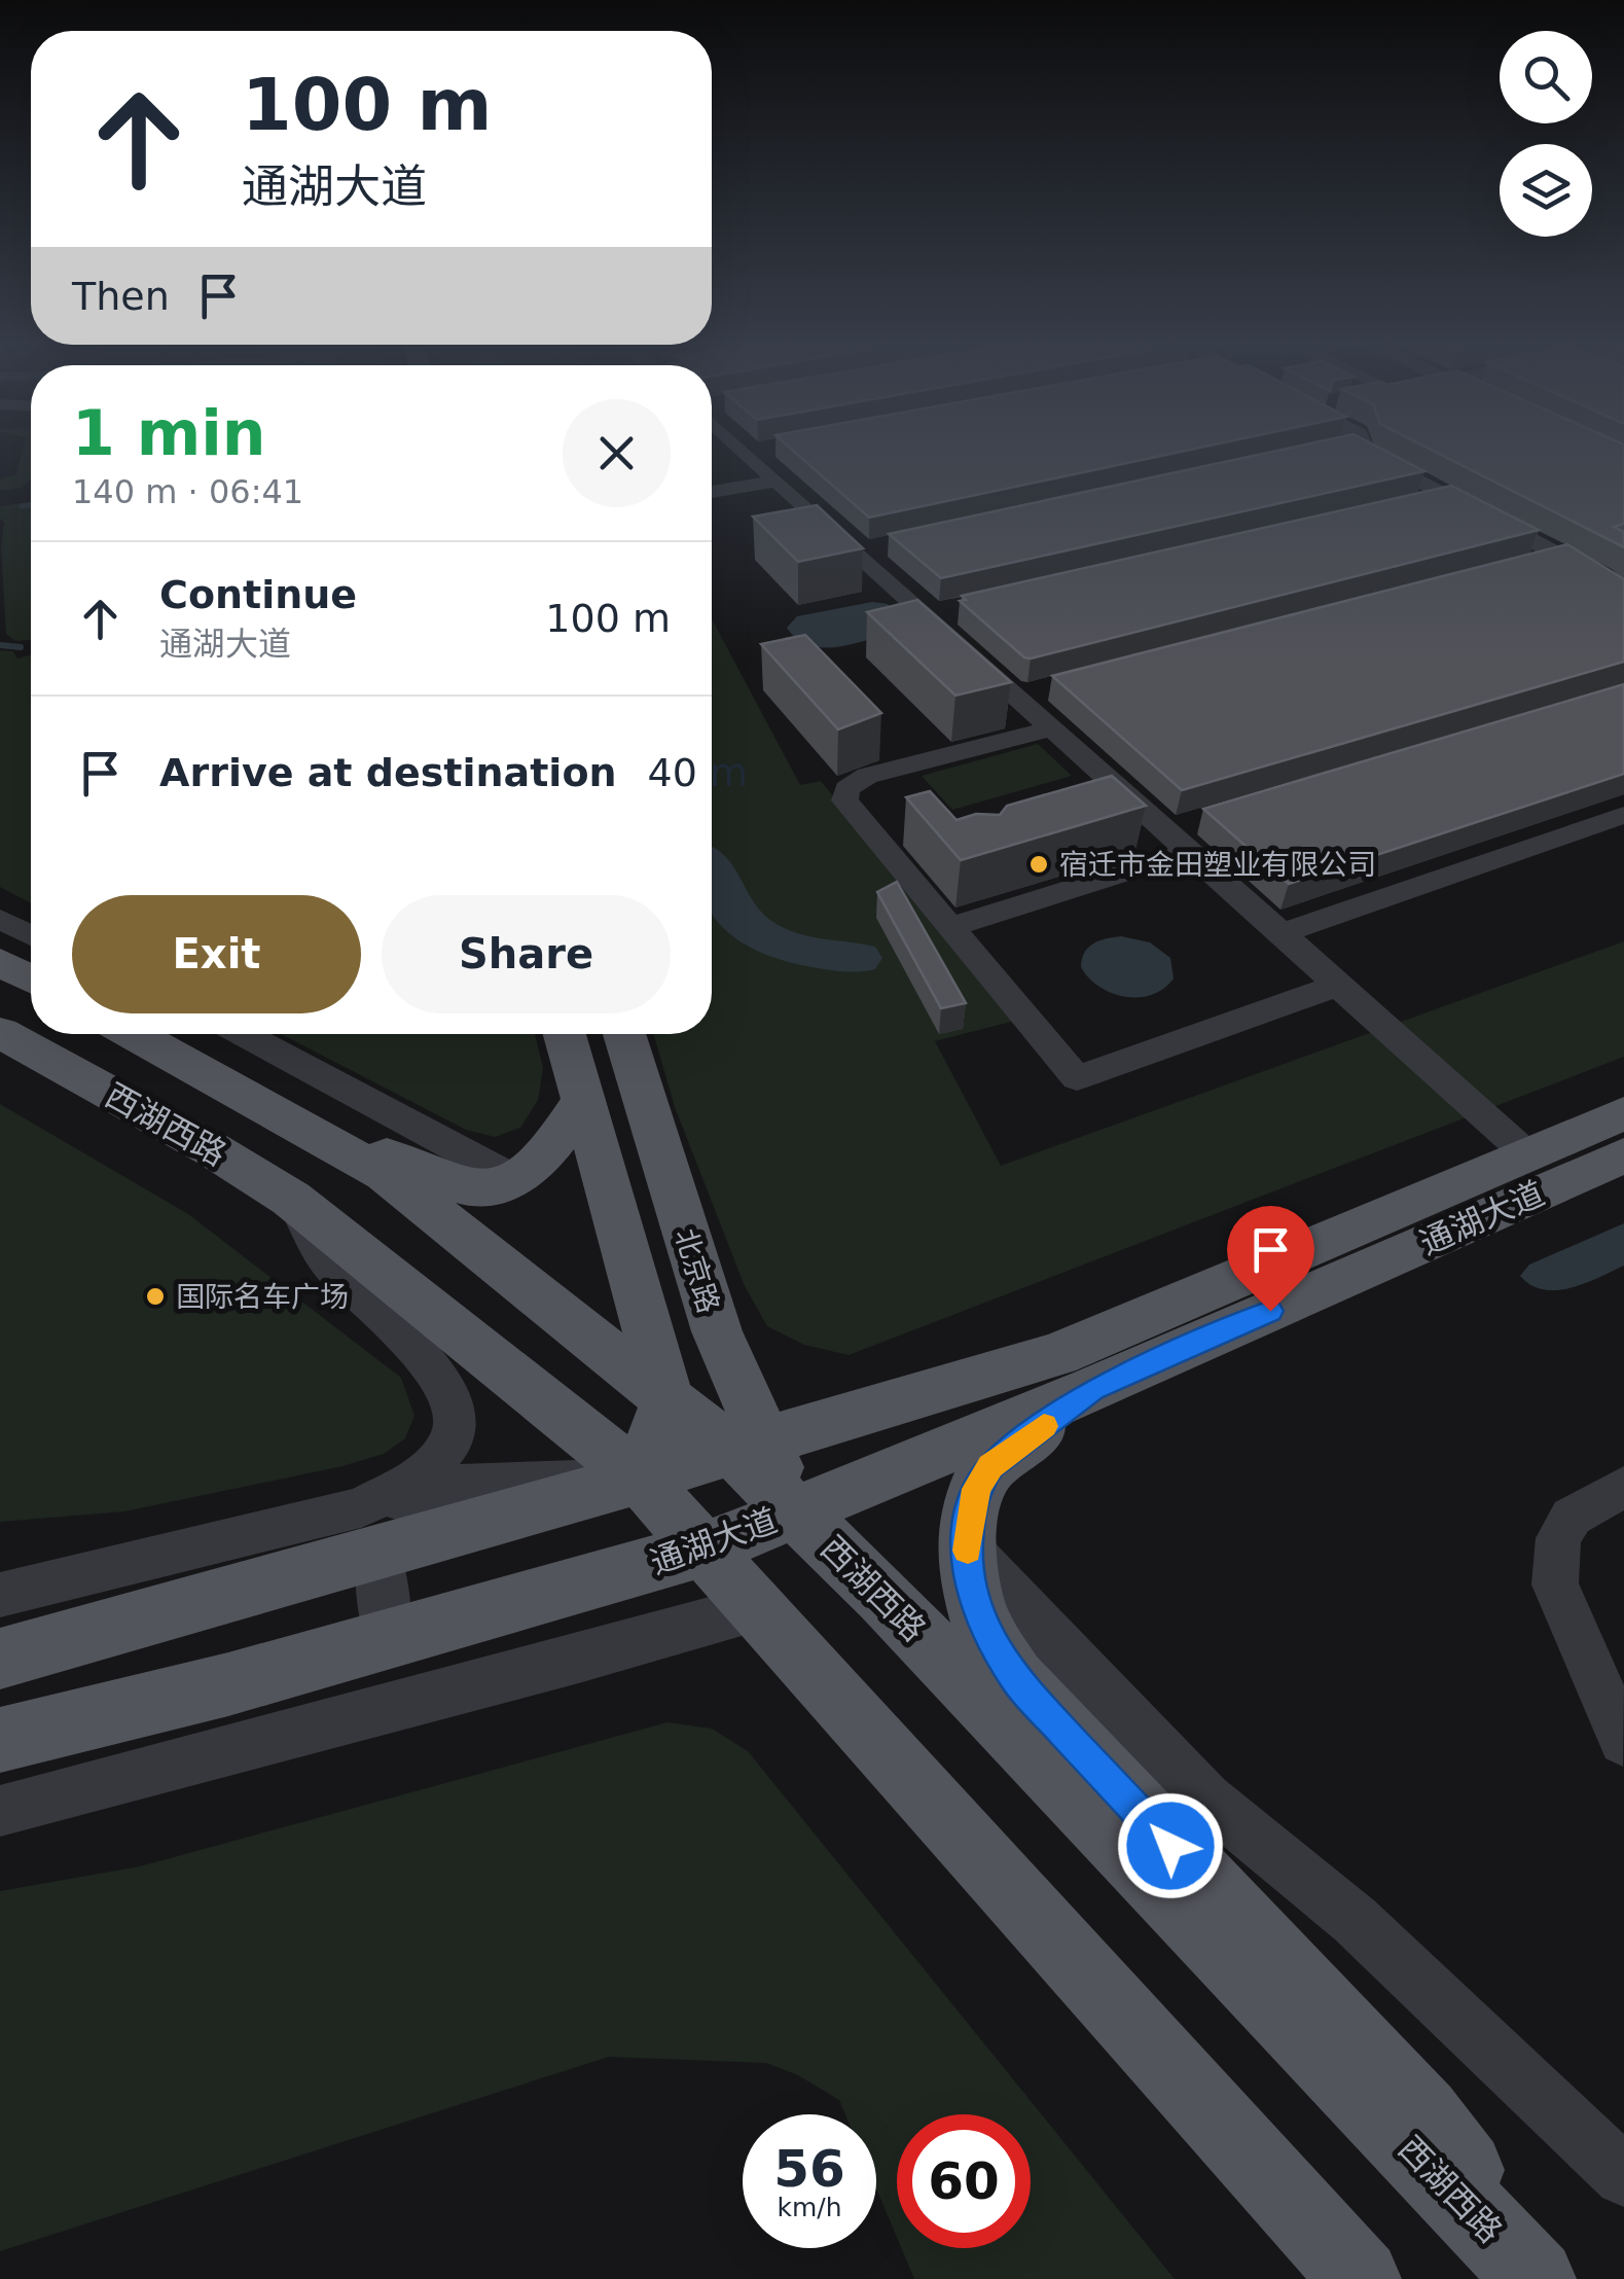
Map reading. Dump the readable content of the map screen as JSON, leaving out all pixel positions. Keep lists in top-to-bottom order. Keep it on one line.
{"streets":{"main road":["西湖西路","通湖大道","北京路"]},"crossings":[["西湖西路","通湖大道"],["西湖西路","北京路"],["通湖大道","北京路"]],"places":["宿迁市金田塑业有限公司","国际名车广场"],"page":{"turn":["100 m","通湖大道"],"then":"Then","heading":["1 min","140 m · 06:41"],"list":[{"name":"Continue","note":"通湖大道","value":"100 m"},{"name":"Arrive at destination","value":"40 m"}],"buttons":["Exit","Share"],"speed":"56 km/h","limit":"60"}}
